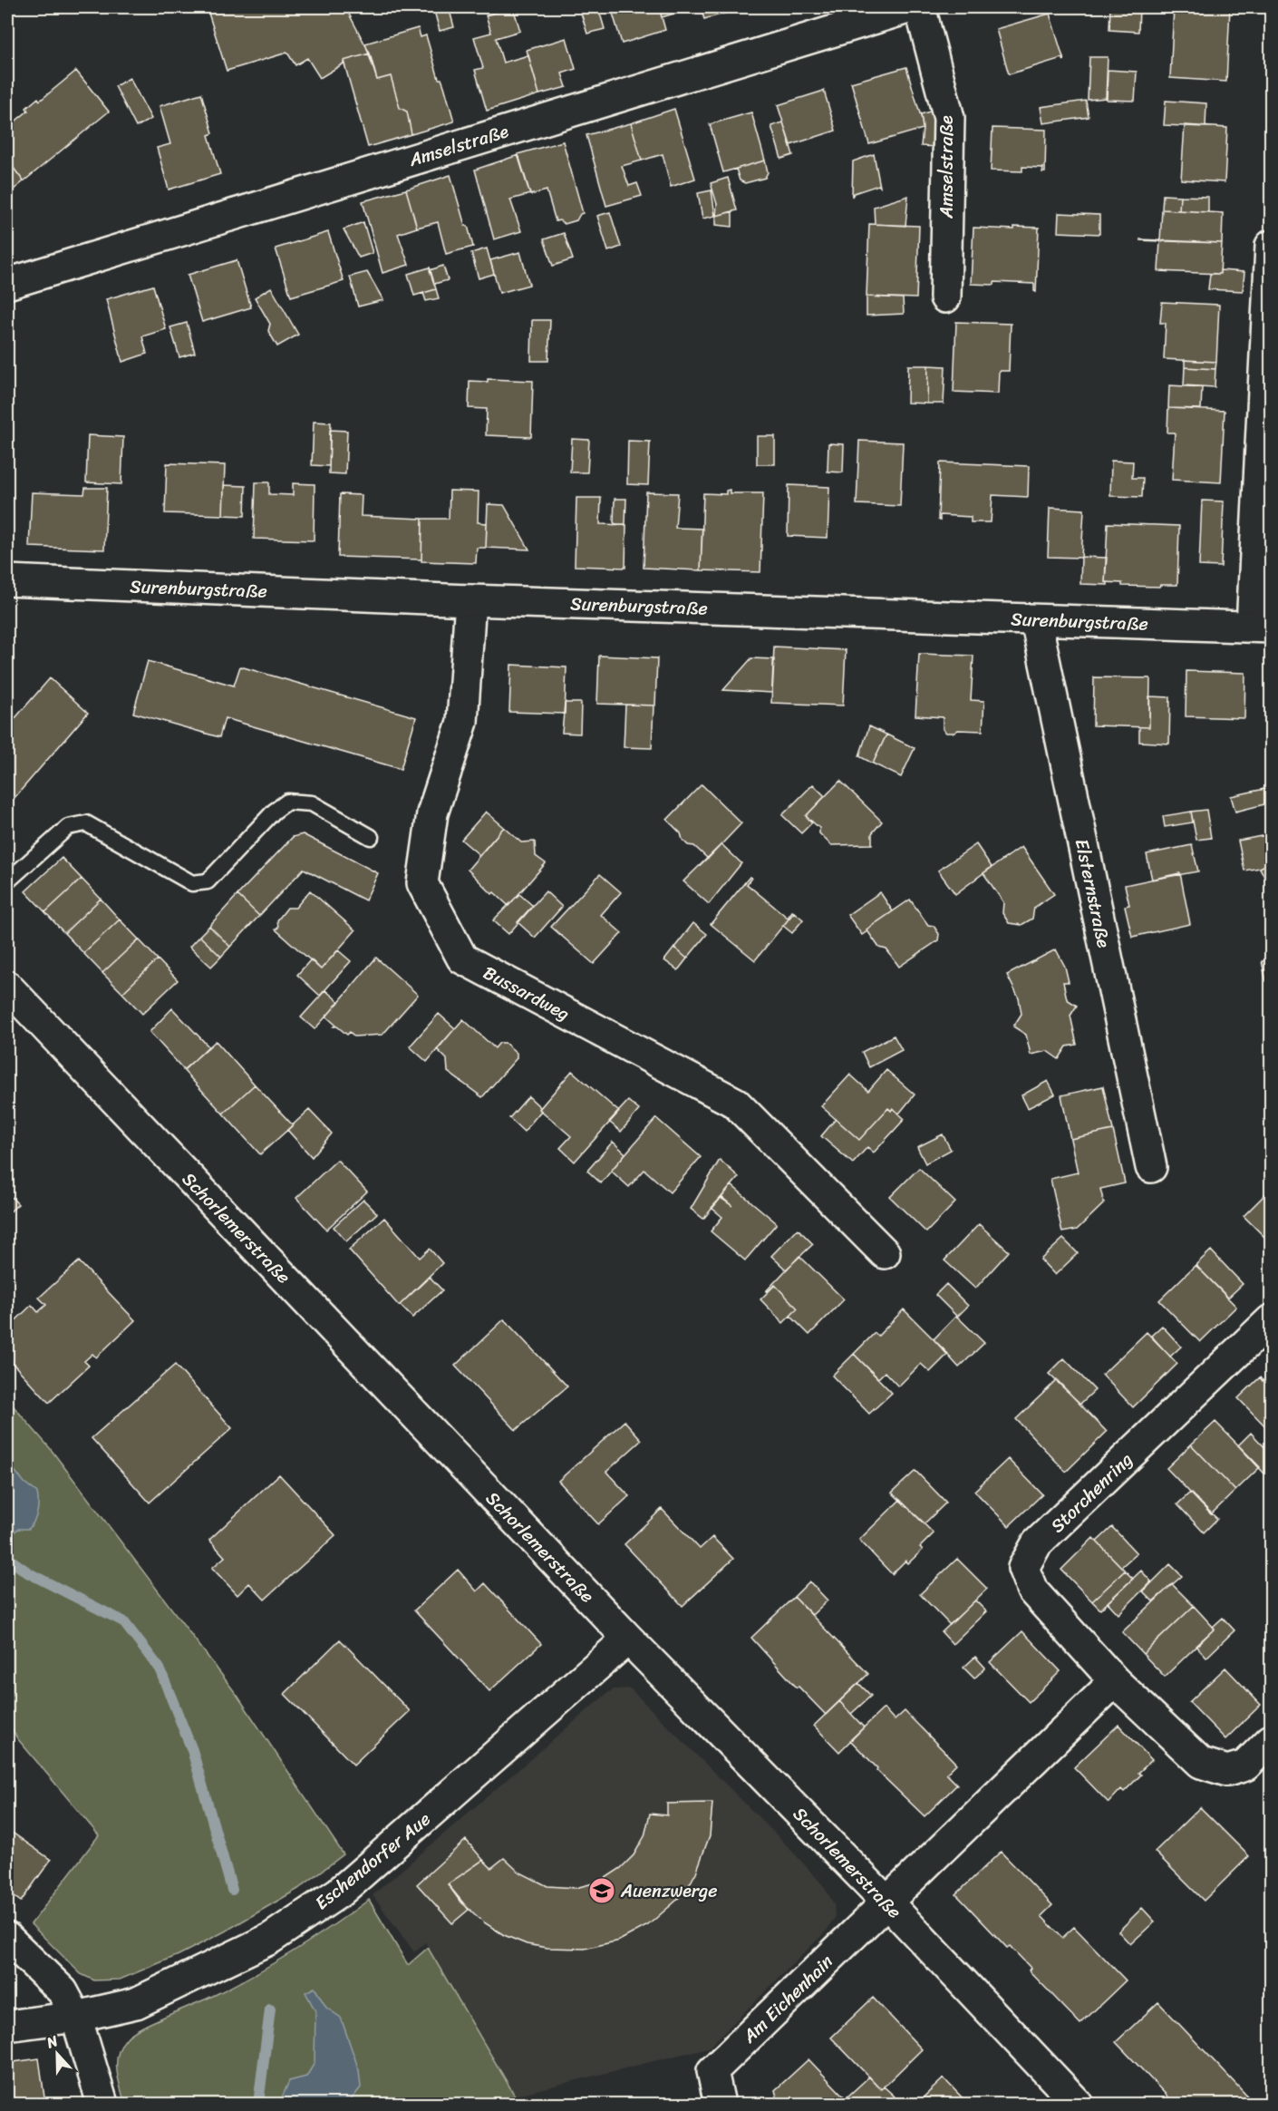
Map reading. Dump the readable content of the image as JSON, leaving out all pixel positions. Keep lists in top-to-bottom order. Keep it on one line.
{"streets":{"street":["Amselstraße","Surenburgstraße","Elsternstraße","Bussardweg","Schorlemerstraße","Storchenring","Eschendorfer Aue","Am Eichenhain"]},"crossings":[["Surenburgstraße","Elsternstraße"],["Surenburgstraße","Bussardweg"],["Schorlemerstraße","Eschendorfer Aue"],["Schorlemerstraße","Am Eichenhain"]],"places":{"school or university":["Auenzwerge"]},"north":"top"}
